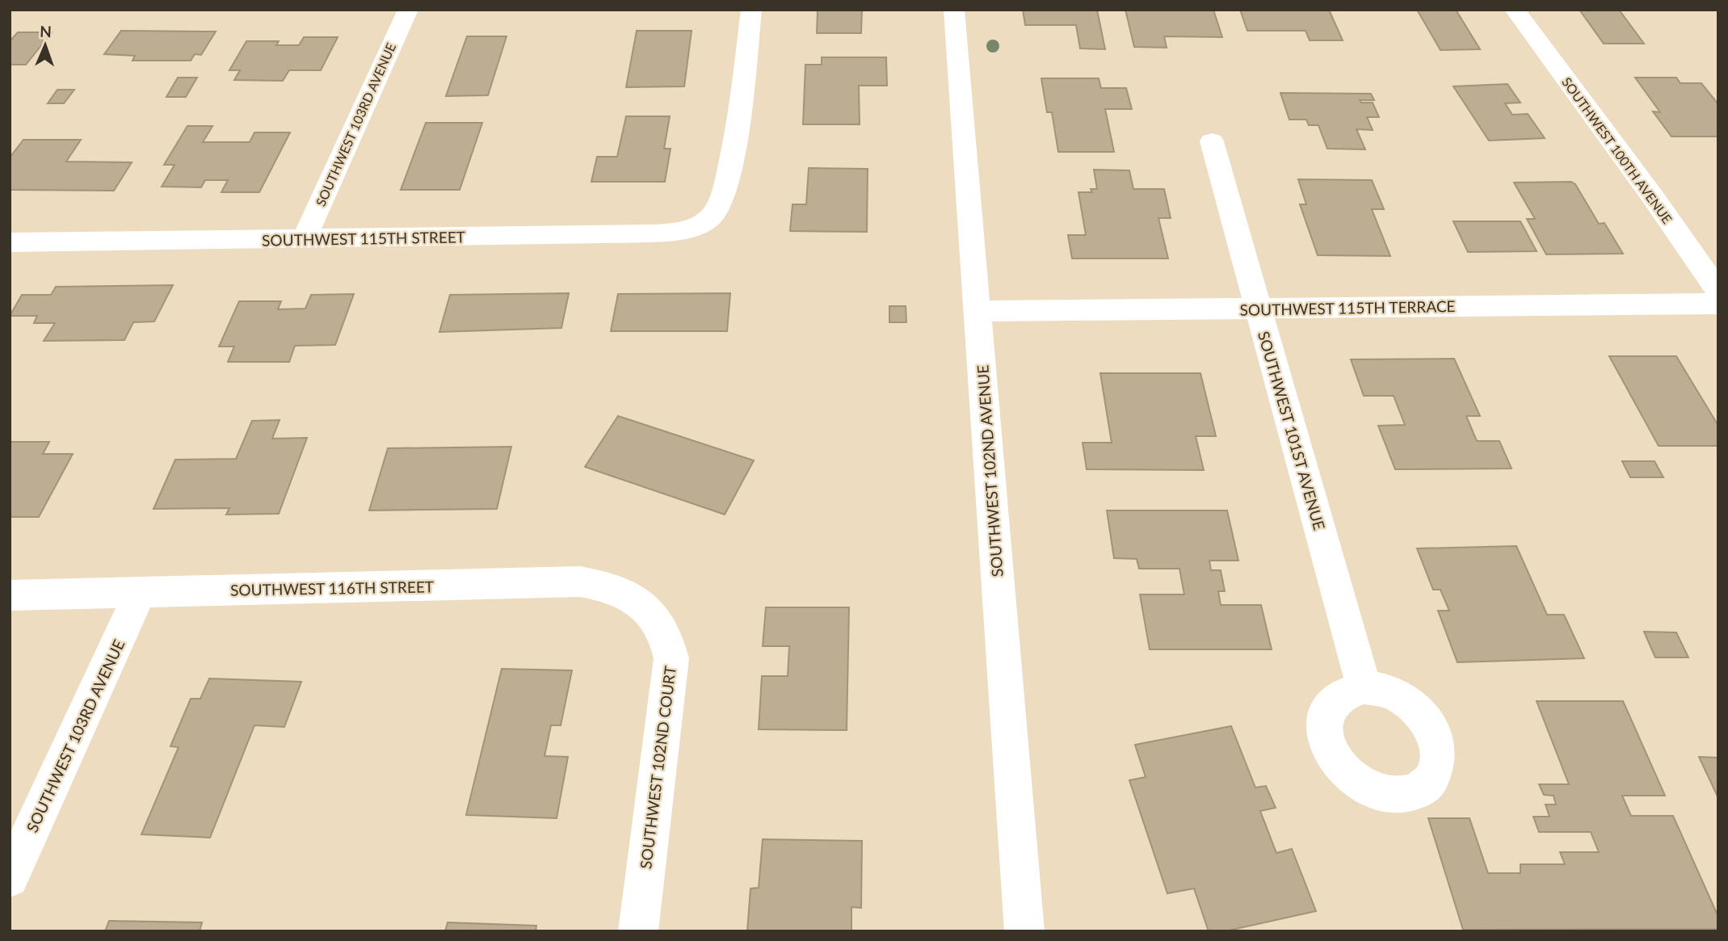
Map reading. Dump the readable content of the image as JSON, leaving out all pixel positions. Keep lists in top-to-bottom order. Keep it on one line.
{"streets":{"street":["SOUTHWEST 103RD AVENUE","SOUTHWEST 100TH AVENUE","SOUTHWEST 115TH STREET","SOUTHWEST 115TH TERRACE","SOUTHWEST 101ST AVENUE","SOUTHWEST 102ND AVENUE","SOUTHWEST 116TH STREET","SOUTHWEST 102ND COURT"]},"crossings":[["SOUTHWEST 103RD AVENUE","SOUTHWEST 115TH STREET"],["SOUTHWEST 103RD AVENUE","SOUTHWEST 116TH STREET"],["SOUTHWEST 115TH TERRACE","SOUTHWEST 101ST AVENUE"],["SOUTHWEST 115TH TERRACE","SOUTHWEST 102ND AVENUE"],["SOUTHWEST 116TH STREET","SOUTHWEST 102ND COURT"]],"north":"top"}
